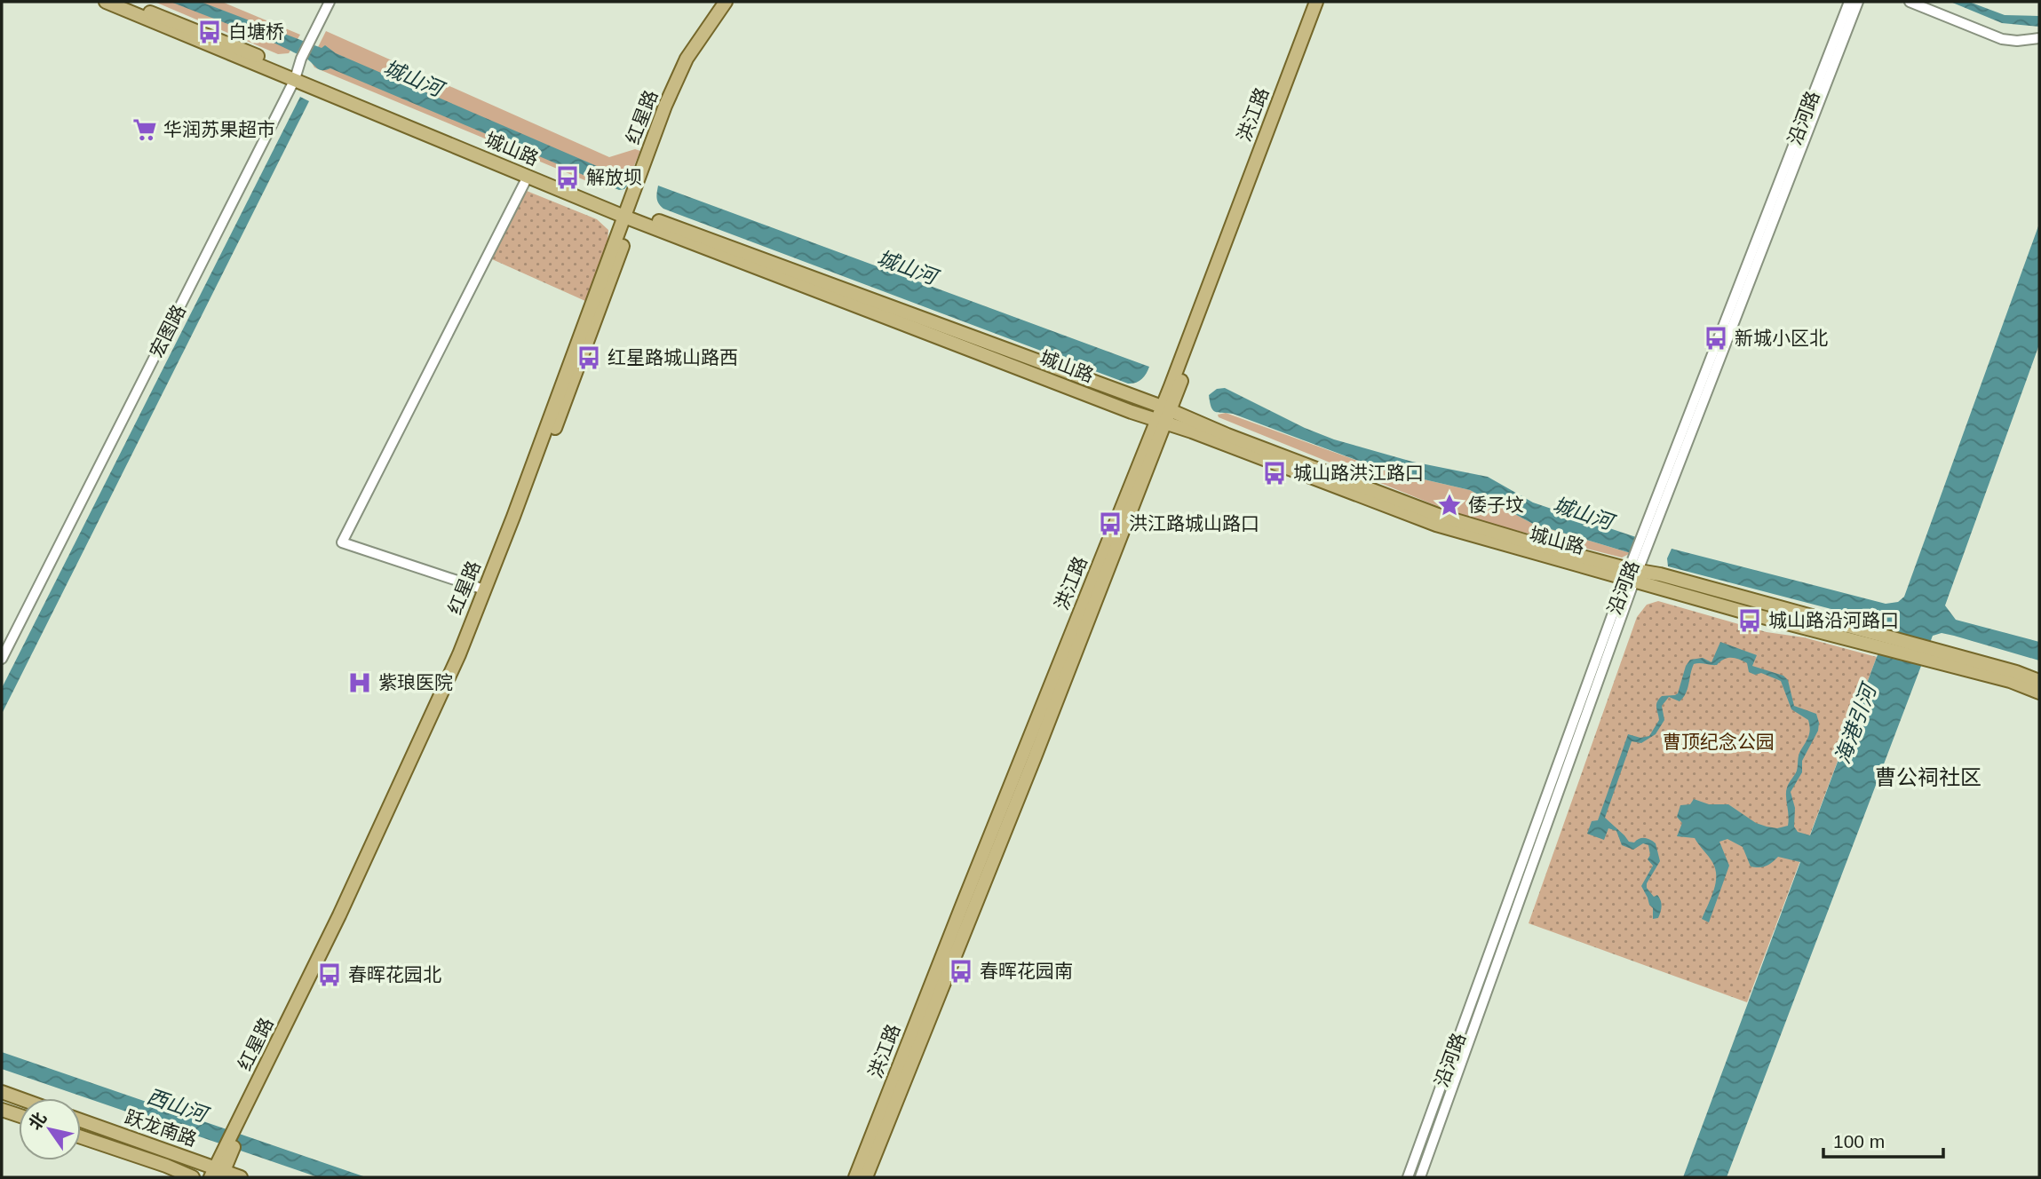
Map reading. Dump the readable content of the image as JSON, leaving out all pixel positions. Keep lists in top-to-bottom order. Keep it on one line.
{"streets":{"main road":["洪江路","红星路","城山路","跃龙南路"],"street":["沿河路","宏图路"]},"crossings":[["洪江路","城山路"],["红星路","城山路"],["红星路","跃龙南路"],["沿河路","城山路"],["城山路","宏图路"]],"districts":["曹公祠社区"],"water":["城山河","海港引河","西山河"],"parks":["曹顶纪念公园"],"places":{"bus stop":["白塘桥","解放坝","新城小区北","红星路城山路西","城山路洪江路口","洪江路城山路口","城山路沿河路口","春晖花园南","春晖花园北"],"supermarket":["华润苏果超市"],"place":["倭子坟"],"hospital":["紫琅医院"]},"scale_bar":"100 m","north":"top left"}
